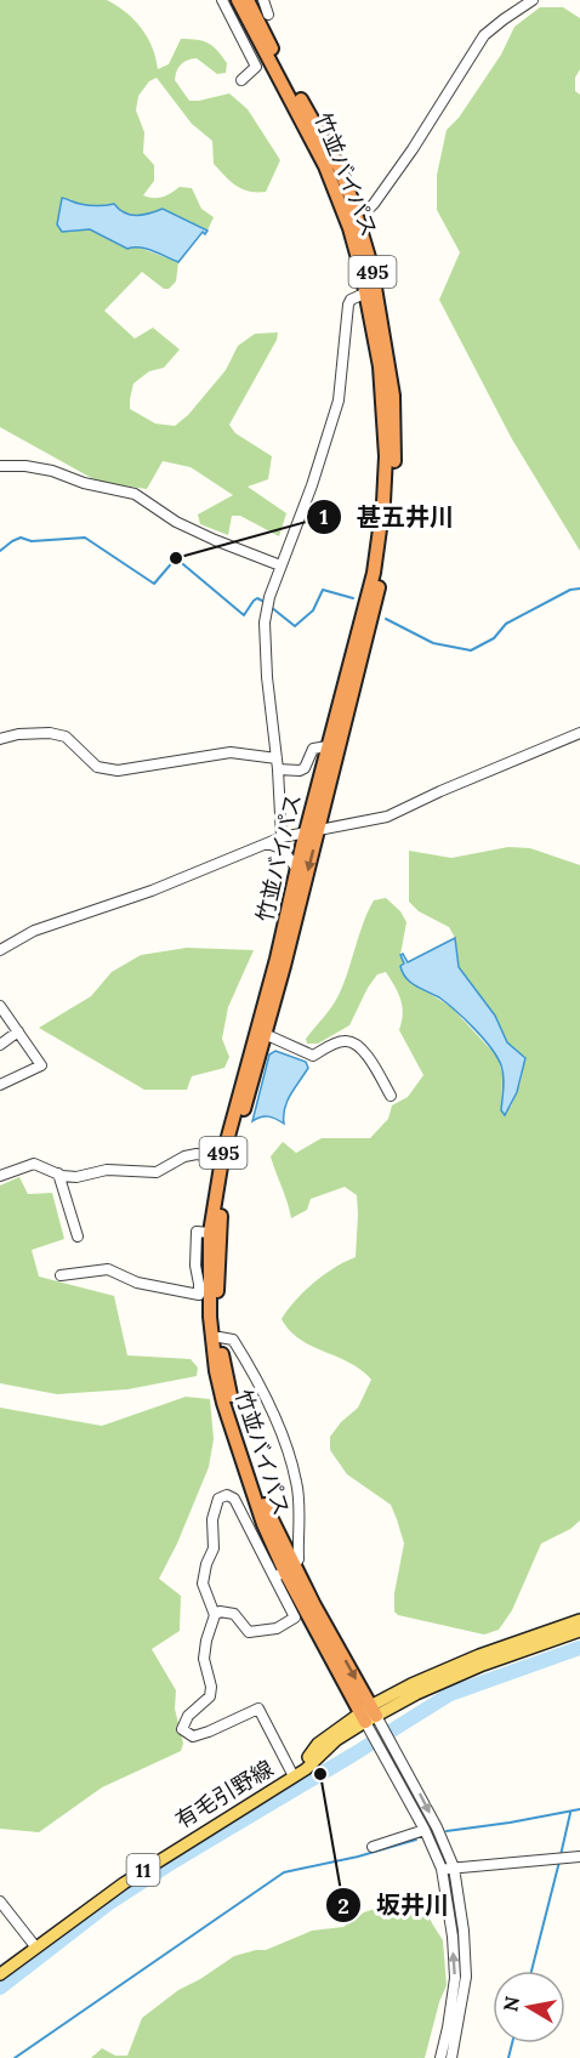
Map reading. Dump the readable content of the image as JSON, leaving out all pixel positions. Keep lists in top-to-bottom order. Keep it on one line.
{"streets":{"highway":["竹並バイパス","495"],"main road":["有毛引野線","11"]},"crossings":[["竹並バイパス","有毛引野線"]],"places":["甚五井川","坂井川"],"north":"left"}
